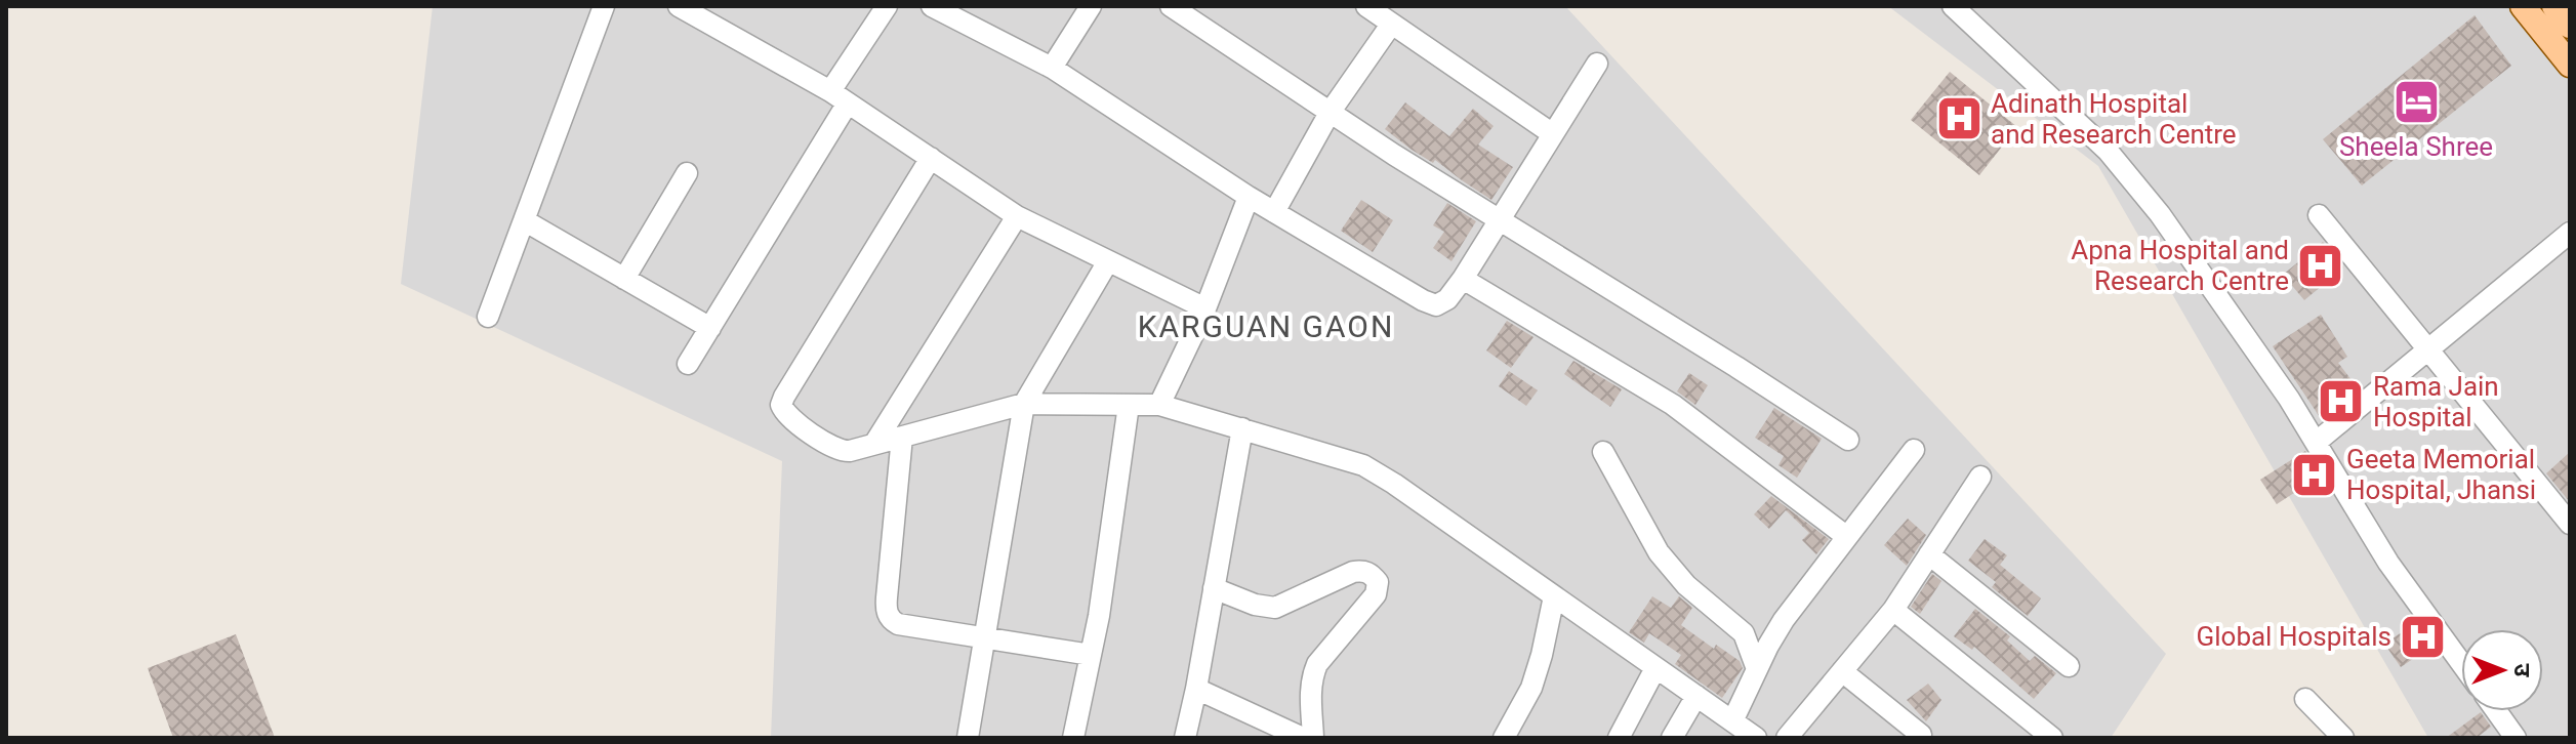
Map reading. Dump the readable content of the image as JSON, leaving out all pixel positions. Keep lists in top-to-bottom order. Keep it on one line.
{"districts":["KARGUAN GAON"],"places":{"hotel":["Sheela Shree"],"hospital":["Adinath Hospital and Research Centre","Apna Hospital and Research Centre","Rama Jain Hospital","Geeta Memorial Hospital, Jhansi","Global Hospitals"]},"north":"right"}
